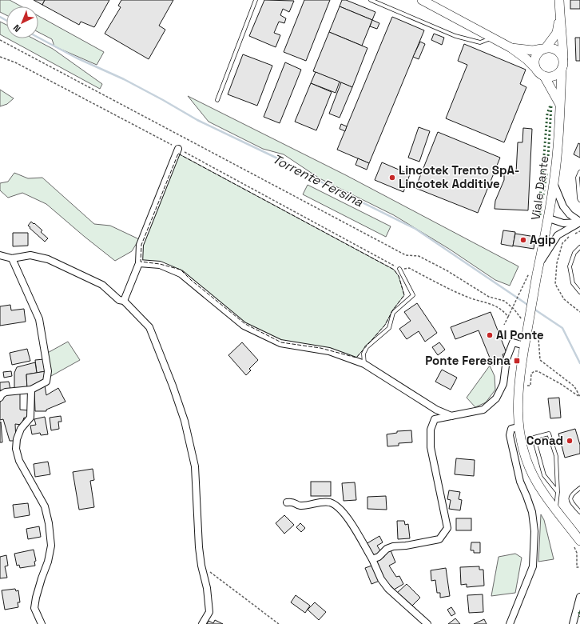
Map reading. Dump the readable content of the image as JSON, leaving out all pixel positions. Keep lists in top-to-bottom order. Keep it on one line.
{"streets":{"main road":["Viale Dante"]},"water":["Torrente Fersina"],"places":{"other":["Lincotek Trento SpA- Lincotek Additive","Agip","Al Ponte","Conad"],"transit":["Ponte Feresina"]},"north":"bottom left"}
